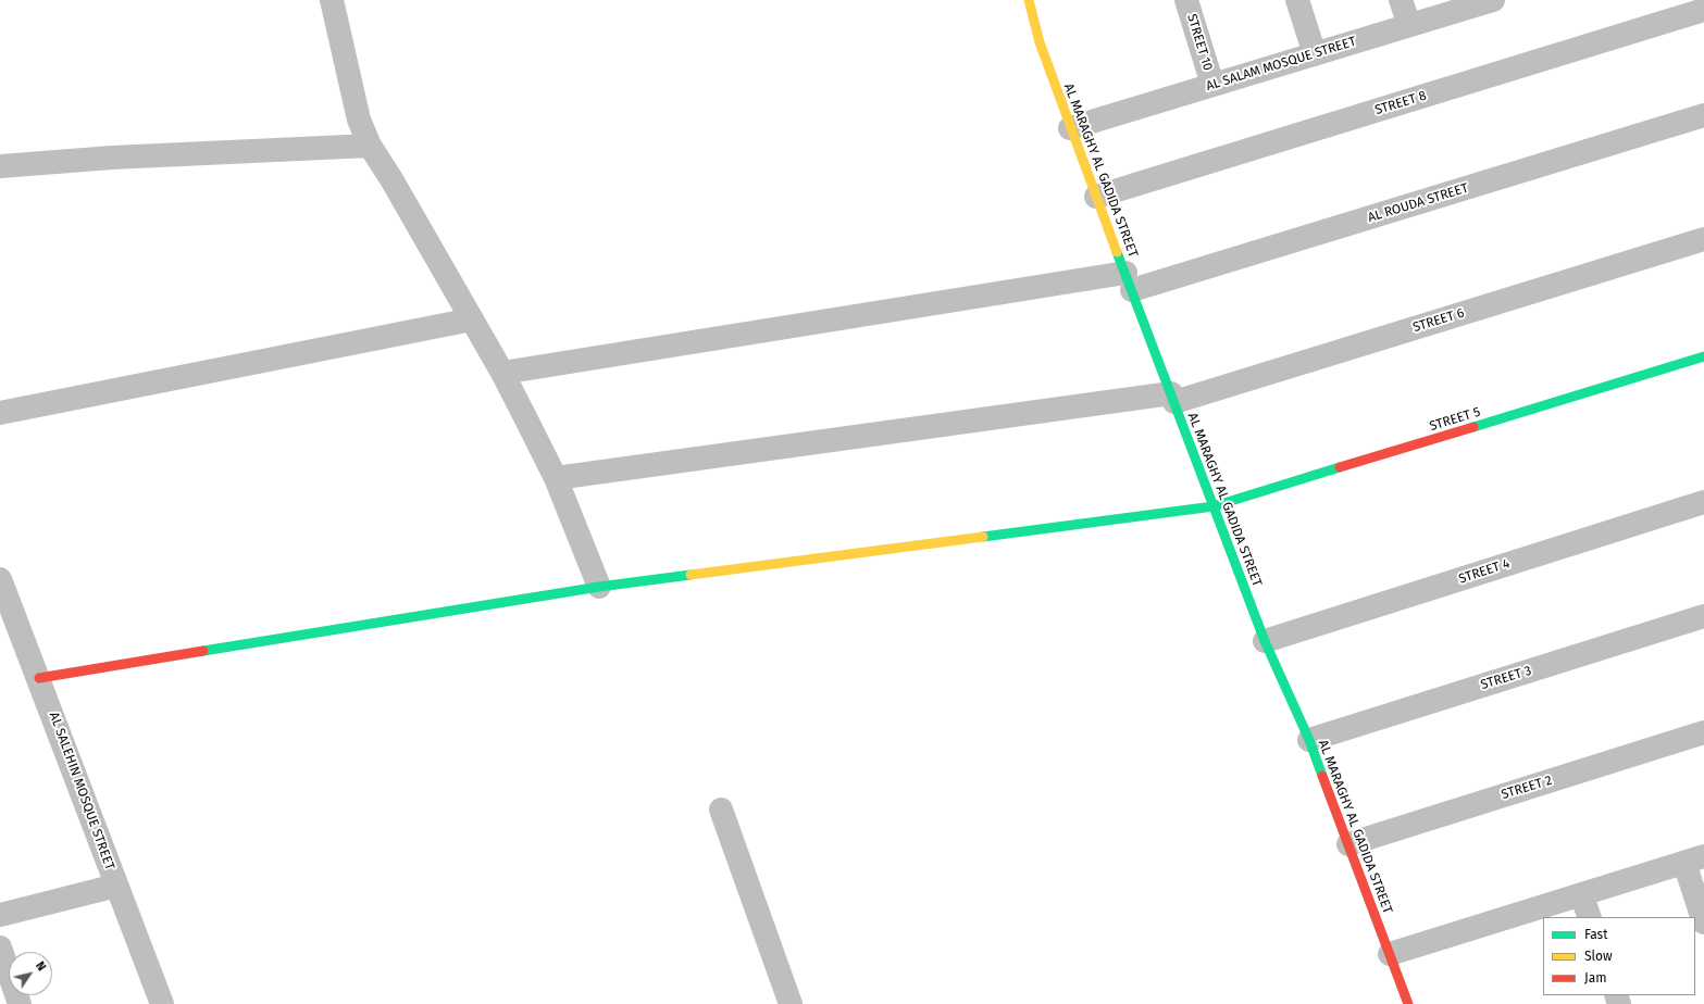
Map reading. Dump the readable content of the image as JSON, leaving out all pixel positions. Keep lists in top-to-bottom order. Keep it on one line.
{"streets":{"street":["STREET 10","AL SALAM MOSQUE STREET","STREET 8","AL MARAGHY AL GADIDA STREET","AL ROUDA STREET","STREET 6","STREET 5","STREET 4","STREET 3","STREET 2","AL SALEHIN MOSQUE STREET"]},"crossings":[["STREET 10","AL SALAM MOSQUE STREET"],["AL SALAM MOSQUE STREET","AL MARAGHY AL GADIDA STREET"],["STREET 8","AL MARAGHY AL GADIDA STREET"],["AL MARAGHY AL GADIDA STREET","AL ROUDA STREET"],["AL MARAGHY AL GADIDA STREET","STREET 6"],["AL MARAGHY AL GADIDA STREET","STREET 5"],["AL MARAGHY AL GADIDA STREET","STREET 4"],["AL MARAGHY AL GADIDA STREET","STREET 3"],["AL MARAGHY AL GADIDA STREET","STREET 2"],["STREET 5","AL SALEHIN MOSQUE STREET"]],"legend":["Fast","Slow","Jam"],"north":"top right"}
